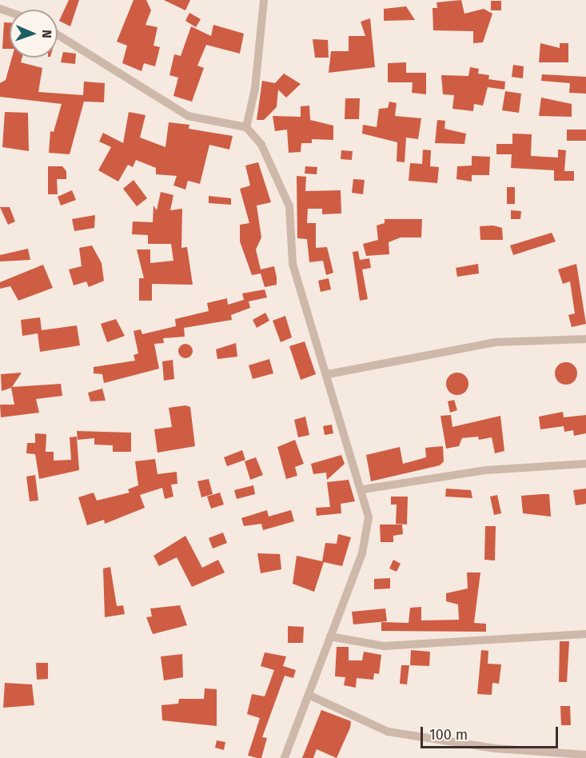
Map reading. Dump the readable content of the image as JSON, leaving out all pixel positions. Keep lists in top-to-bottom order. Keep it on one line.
{"scale_bar":"100 m","north":"right"}
